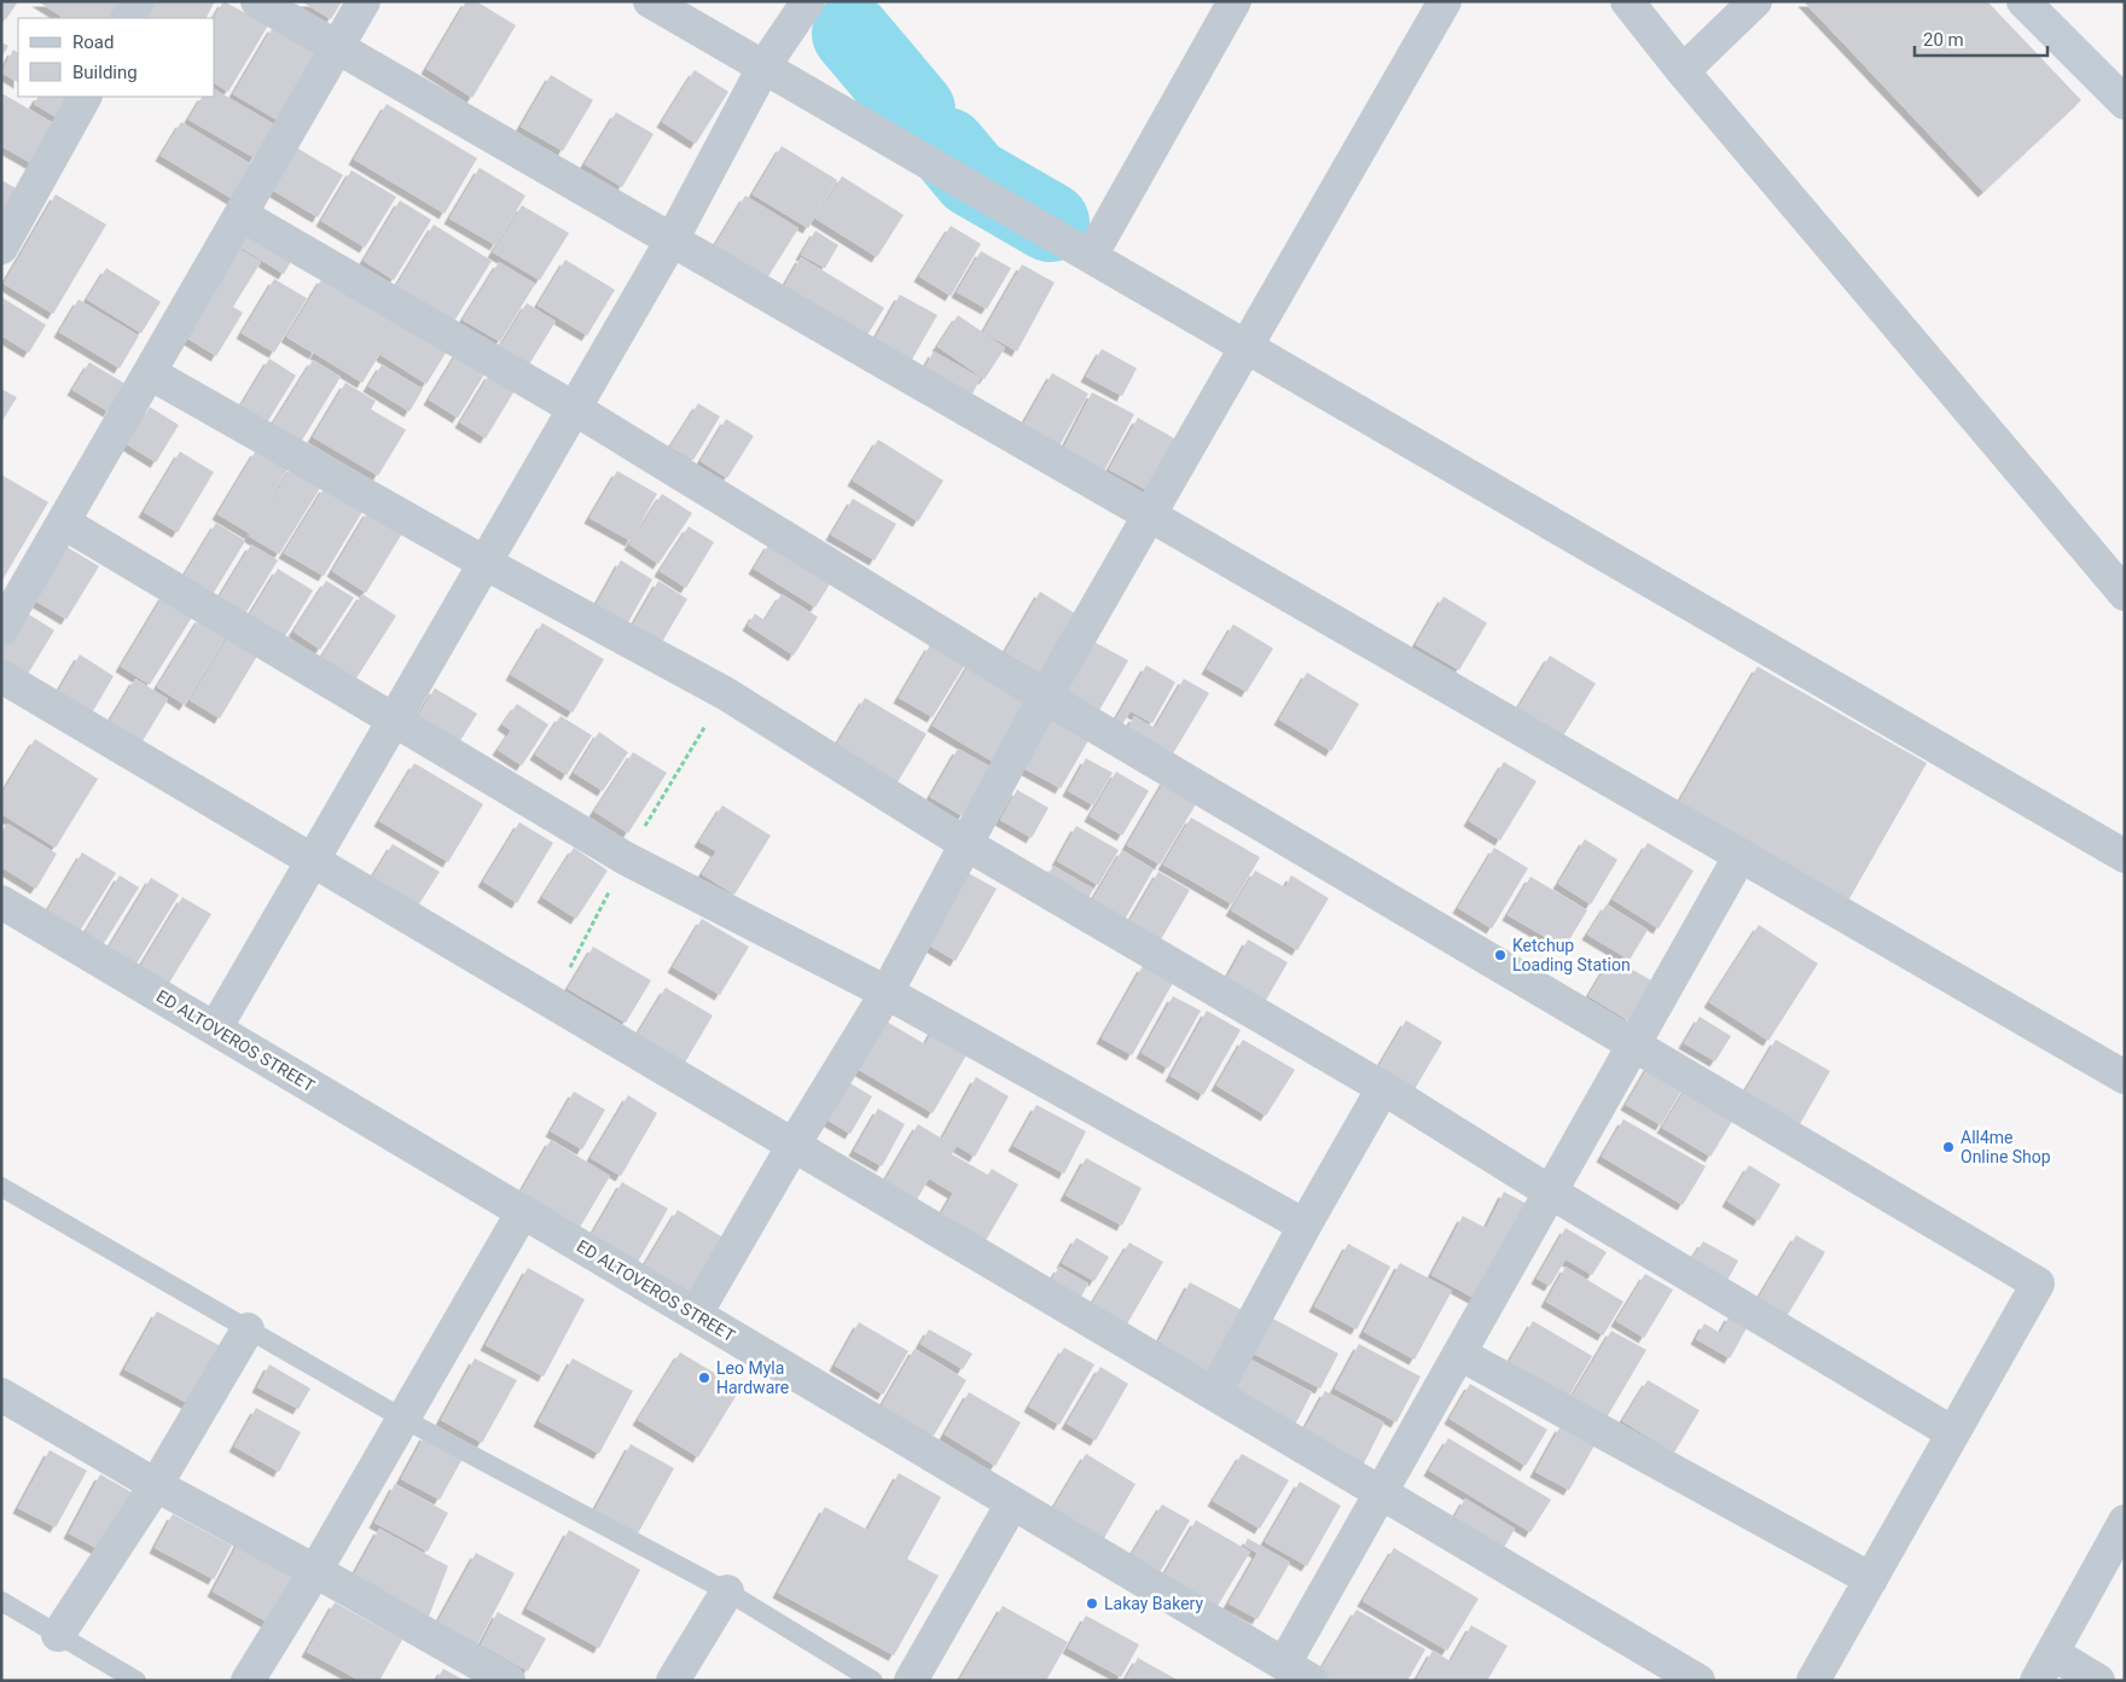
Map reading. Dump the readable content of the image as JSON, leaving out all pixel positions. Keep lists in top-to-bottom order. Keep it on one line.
{"streets":{"street":["ED ALTOVEROS STREET"]},"places":["Ketchup Loading Station","All4me Online Shop","Leo Myla Hardware","Lakay Bakery"],"legend":["Road","Building"],"scale_bar":"20 m"}
